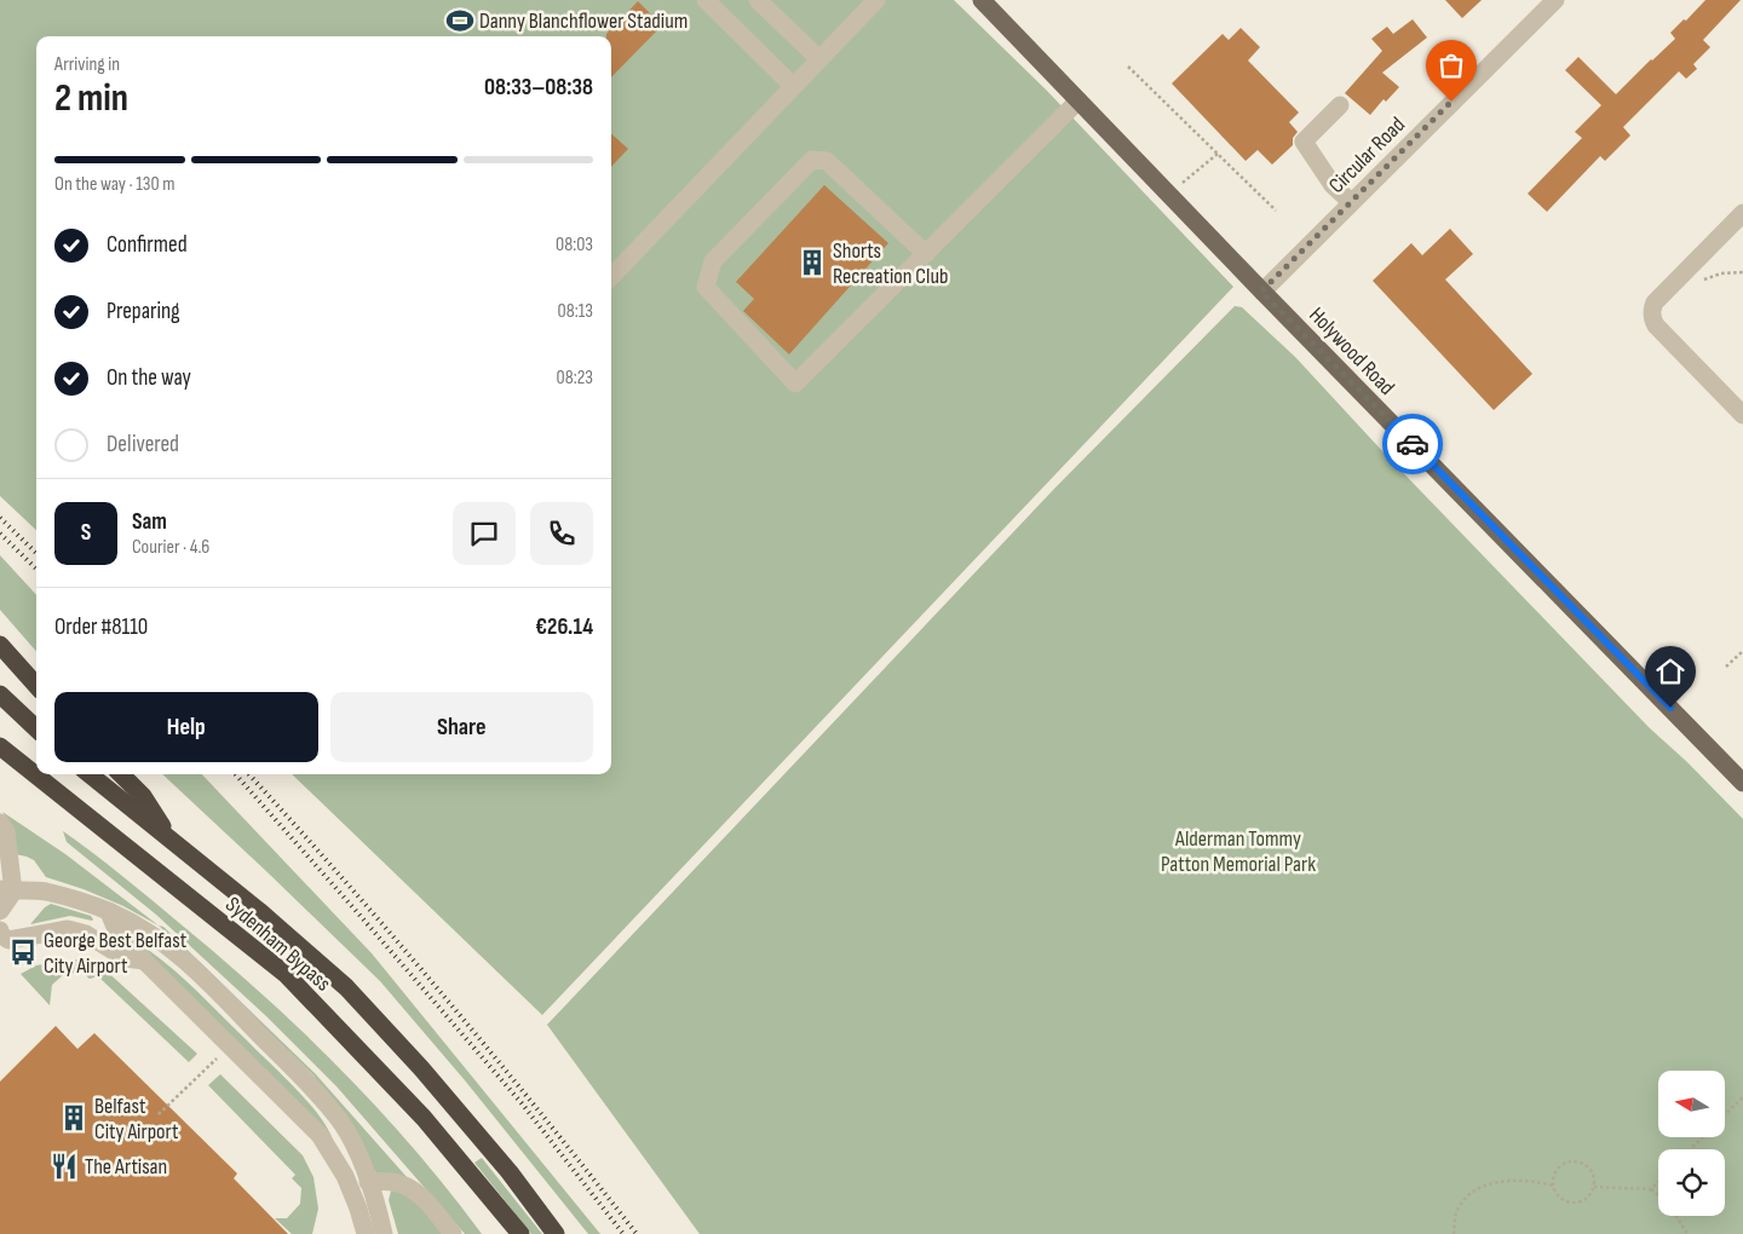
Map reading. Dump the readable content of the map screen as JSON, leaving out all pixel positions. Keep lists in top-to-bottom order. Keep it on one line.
{"streets":{"highway":["Sydenham Bypass"],"main road":["Holywood Road"],"street":["Circular Road"]},"crossings":[["Circular Road","Holywood Road"]],"parks":["Alderman Tommy Patton Memorial Park"],"places":{"sports":["Danny Blanchflower Stadium"],"building":["Shorts Recreation Club","Belfast City Airport"],"bus stop":["George Best Belfast City Airport"],"restaurant":["The Artisan"]},"north":"left","page":{"heading":["2 min","Arriving in","08:33–08:38"],"panel":["Sam","Courier · 4.6","Order #8110","€26.14"],"bar":"On the way · 130 m","list":[["Confirmed","08:03"],["Preparing","08:13"],["On the way","08:23"],"Delivered"],"round":"S","buttons":["Help","Share"]}}
